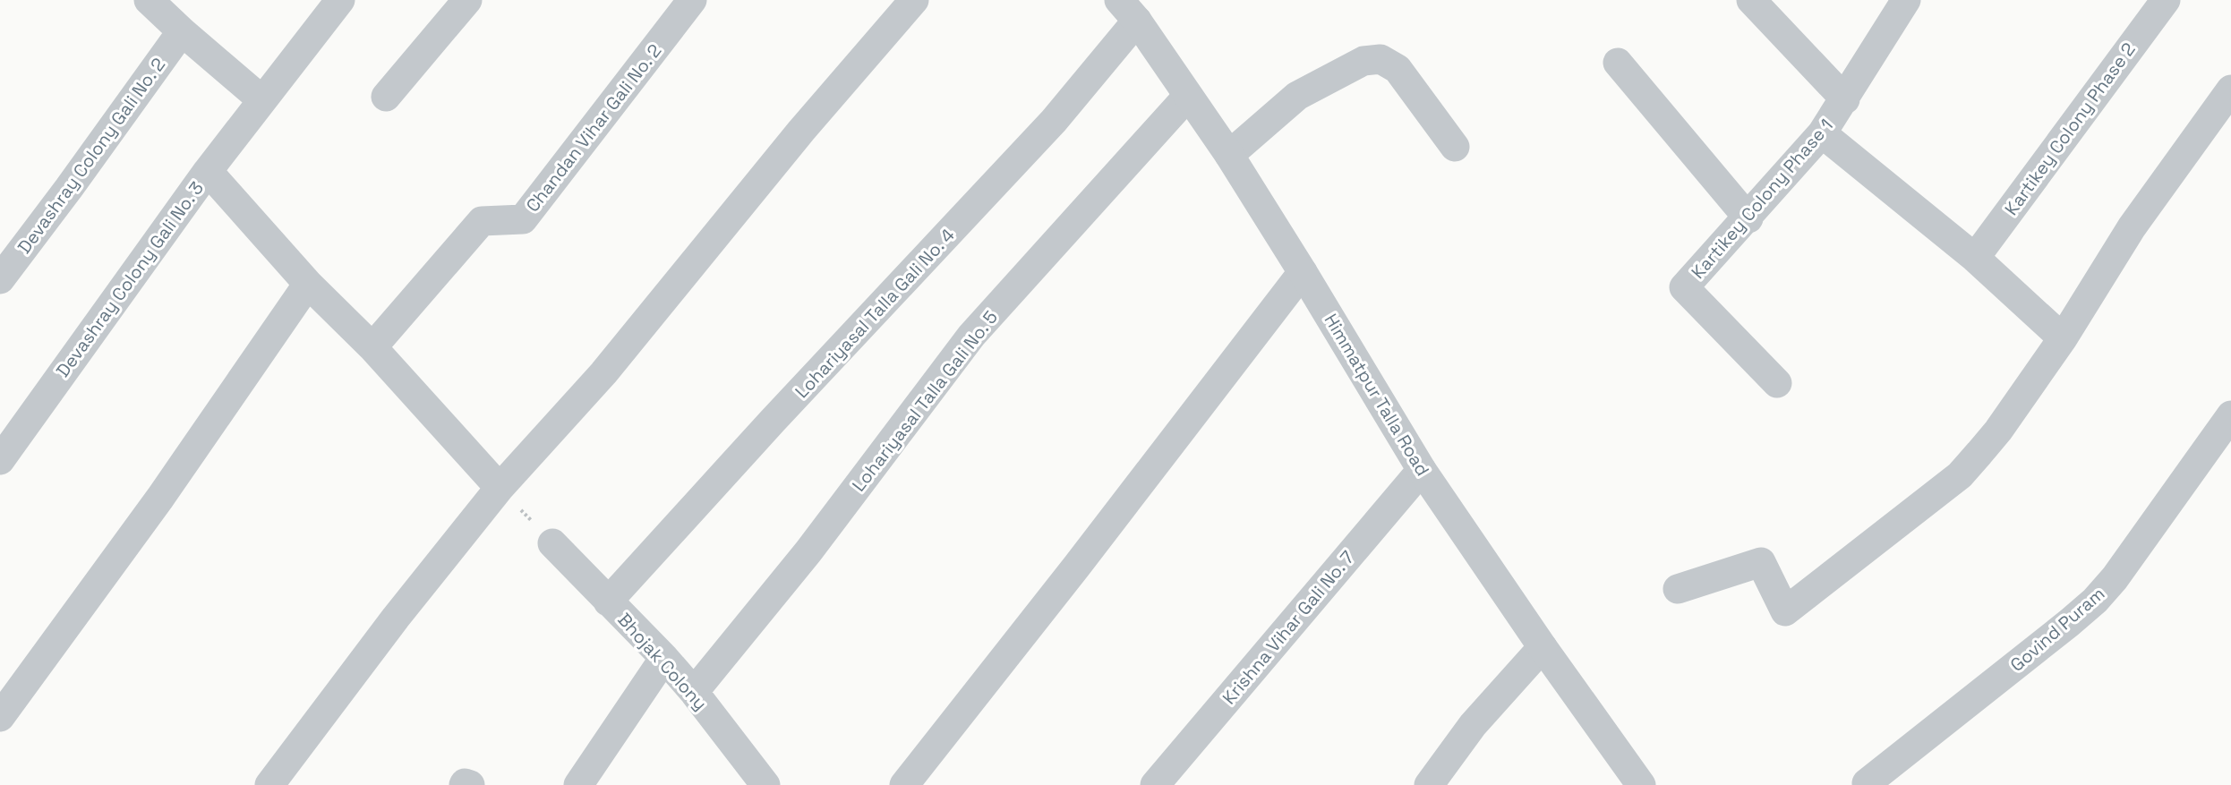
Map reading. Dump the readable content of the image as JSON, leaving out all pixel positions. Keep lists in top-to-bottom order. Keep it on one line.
{"streets":{"street":["Chandan Vihar Gali No. 2","Kartikey Colony Phase 2","Devashray Colony Gali No. 2","Kartikey Colony Phase 1","Devashray Colony Gali No. 3","Lohariyasal Talla Gali No. 4","Himmatpur Talla Road","Lohariyasal Talla Gali No. 5","Krishna Vihar Gali No. 7","Govind Puram","Bhojak Colony"]},"crossings":[["Lohariyasal Talla Gali No. 4","Himmatpur Talla Road"],["Lohariyasal Talla Gali No. 4","Bhojak Colony"],["Himmatpur Talla Road","Lohariyasal Talla Gali No. 5"],["Himmatpur Talla Road","Krishna Vihar Gali No. 7"],["Lohariyasal Talla Gali No. 5","Bhojak Colony"]]}
